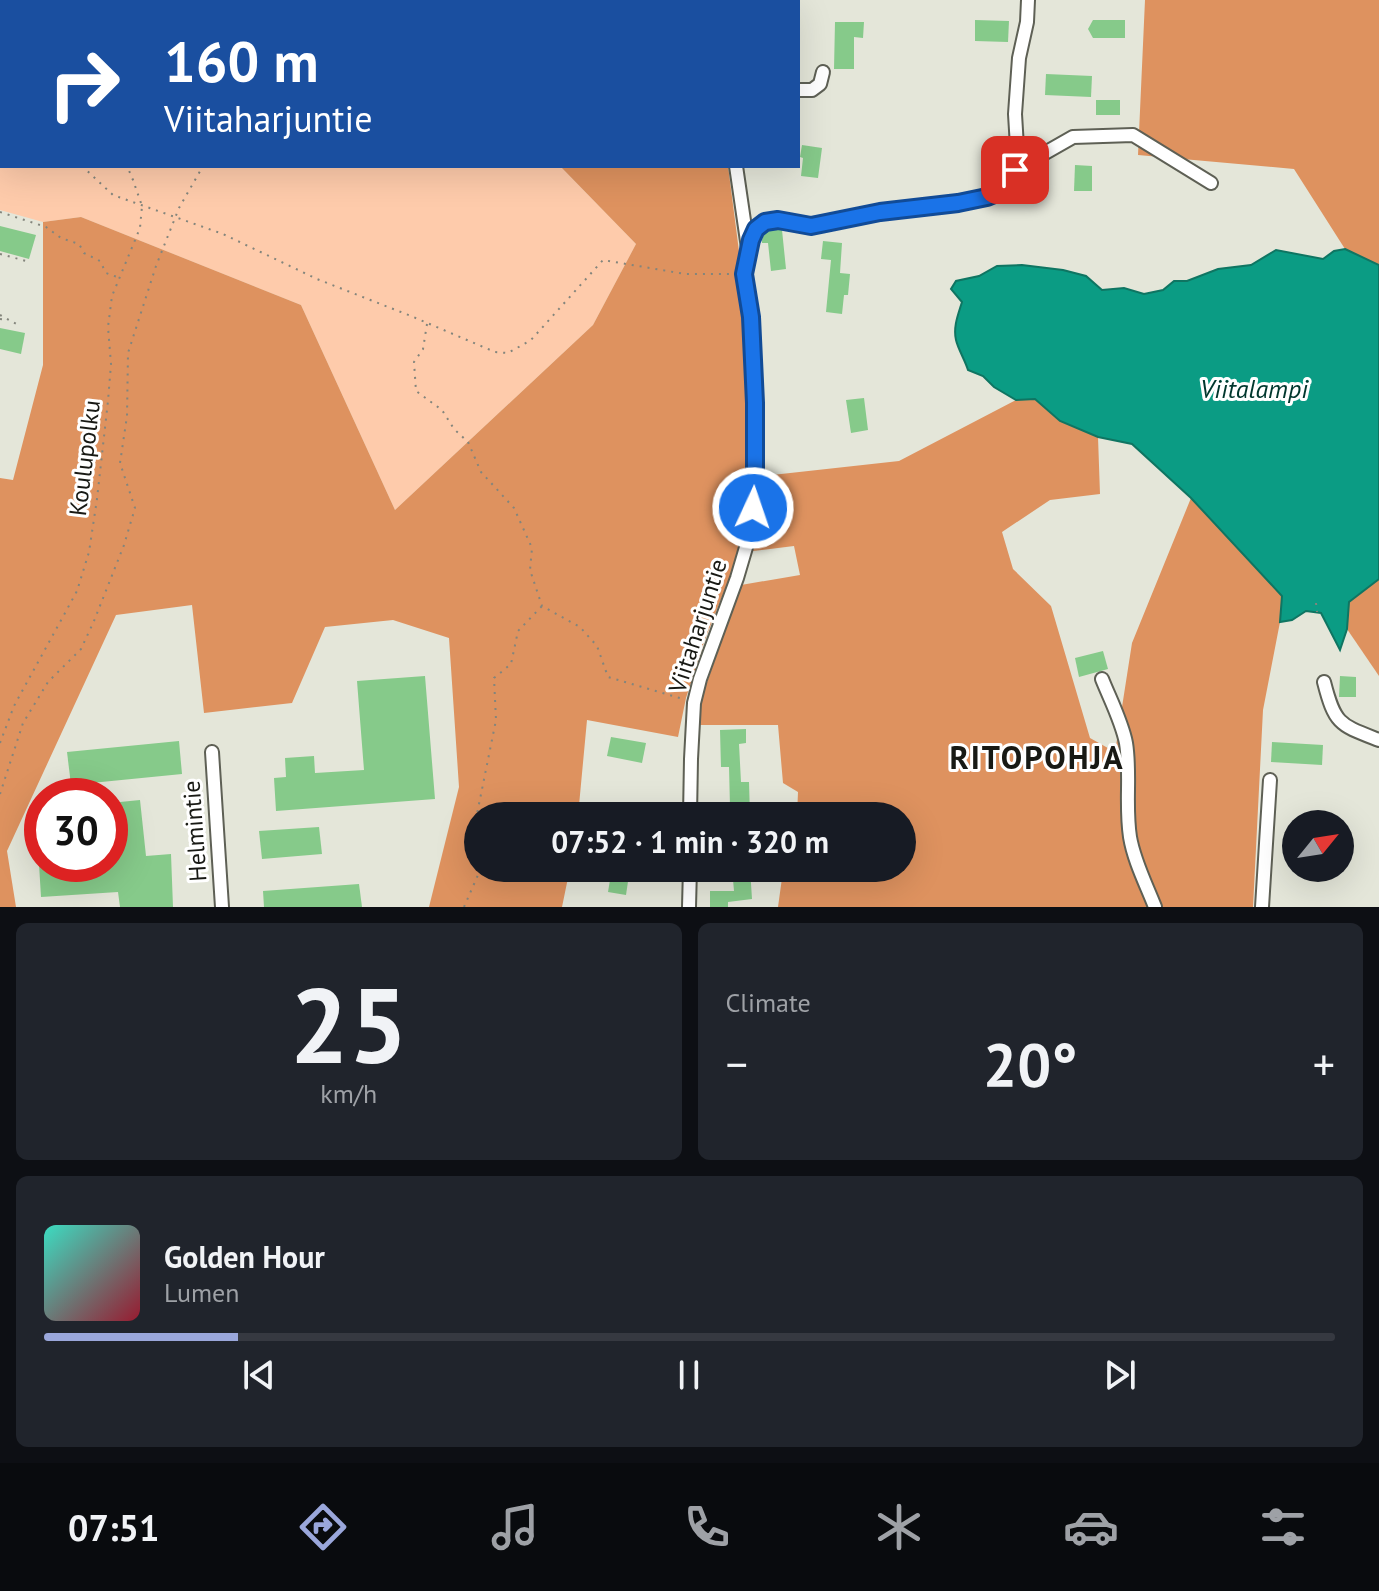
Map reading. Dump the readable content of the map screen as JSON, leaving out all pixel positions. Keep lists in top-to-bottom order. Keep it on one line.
{"streets":{"street":["Viitaharjuntie","Helmintie"],"path":["Koulupolku"]},"districts":["RITOPOHJA"],"water":["Viitalampi"],"north":"top right","page":{"turn":["160 m","Viitaharjuntie"],"limit":"30","trip":"07:52 · 1 min · 320 m","tile":[["25","km/h"],"Climate"],"heat":["−","20°","+"],"song":["Golden Hour","Lumen"],"tabs":"07:51"}}
